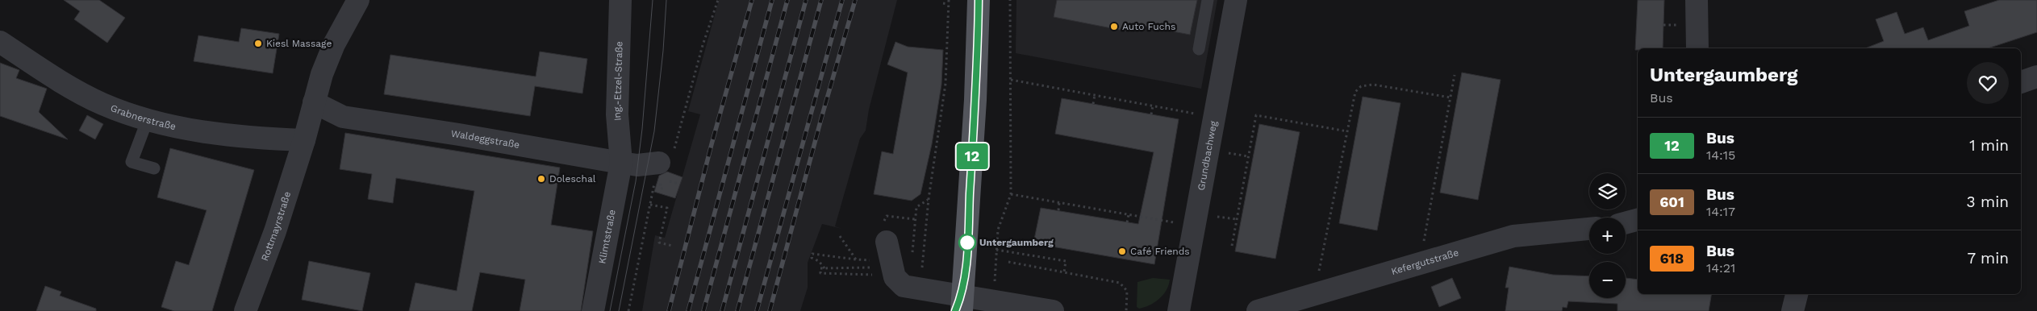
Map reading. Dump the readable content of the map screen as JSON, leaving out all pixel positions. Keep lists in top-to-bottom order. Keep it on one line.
{"streets":{"street":["Ing.-Etzel-Straße","Grabnerstraße","Waldeggstraße","Grundbachweg","Rottmayrstraße","Klimtstraße","Kefergutstraße"]},"crossings":[["Ing.-Etzel-Straße","Waldeggstraße"],["Ing.-Etzel-Straße","Klimtstraße"],["Grabnerstraße","Rottmayrstraße"],["Waldeggstraße","Klimtstraße"]],"places":["Auto Fuchs","Kiesl Massage","Doleschal","Untergaumberg","Café Friends"],"lines":["bus line 12"],"page":{"on_map":"12","heading":["Untergaumberg","Bus"],"list":[{"mark":"12","name":"Bus","note":"14:15","value":"1 min"},{"mark":"601","name":"Bus","note":"14:17","value":"3 min"},{"mark":"618","name":"Bus","note":"14:21","value":"7 min"}],"map_buttons":["+","−"]}}
